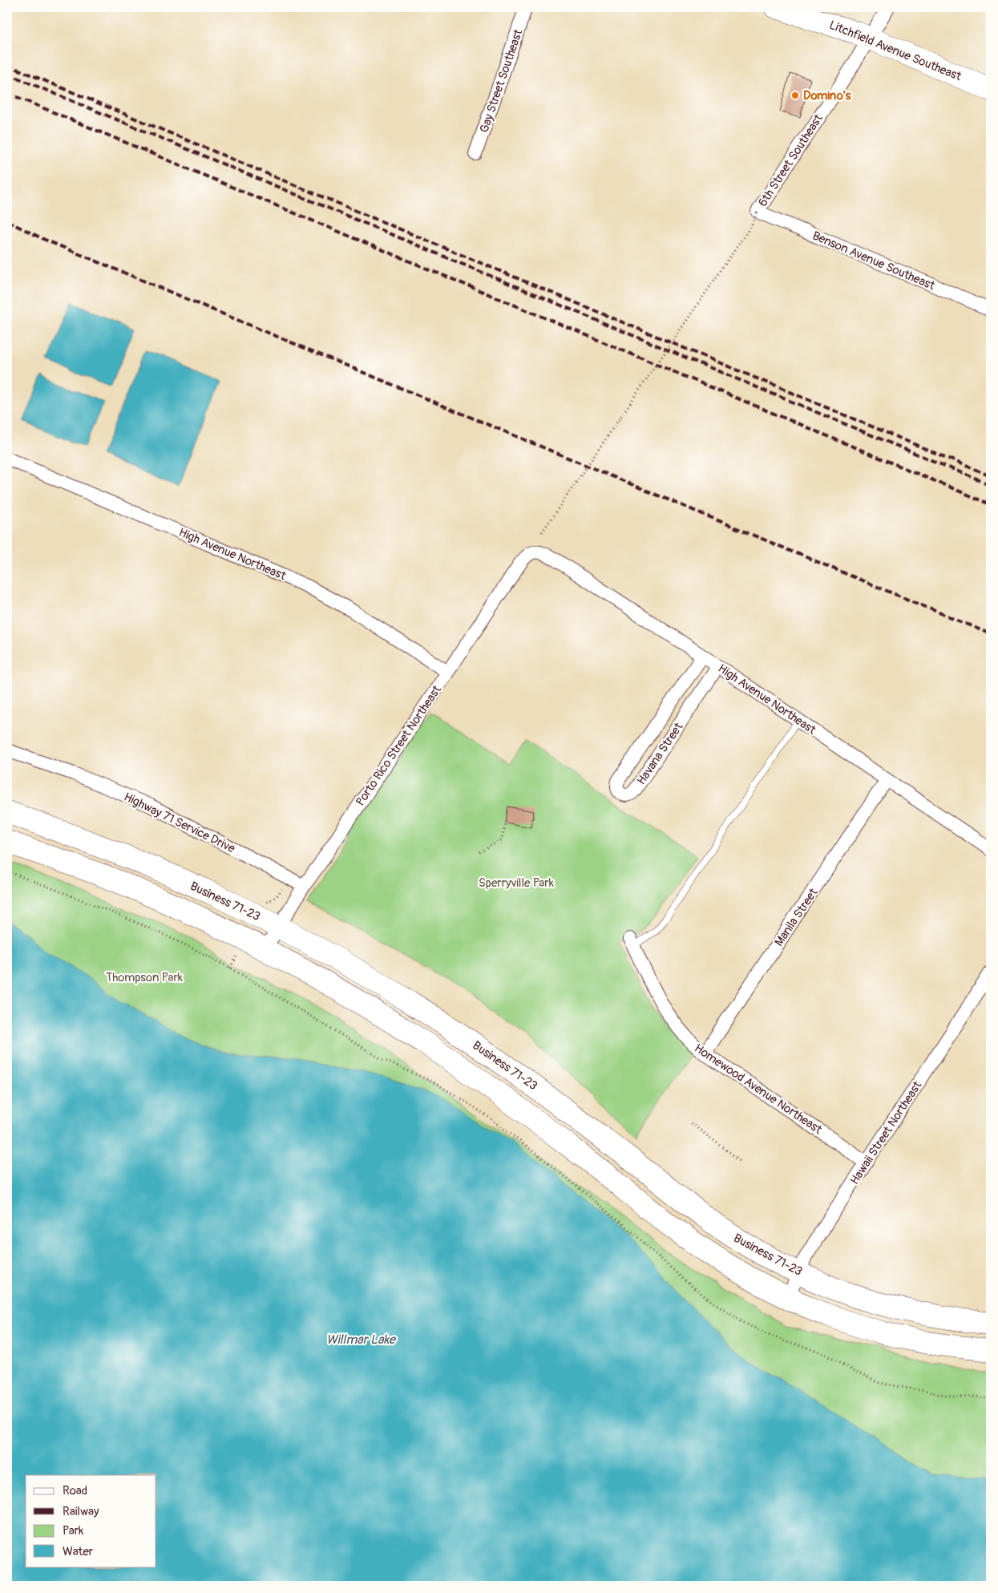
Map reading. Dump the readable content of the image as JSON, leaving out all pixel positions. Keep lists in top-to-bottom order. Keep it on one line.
{"streets":{"highway":["Litchfield Avenue Southeast","Business 71-23"],"street":["Gay Street Southeast","6th Street Southeast","Benson Avenue Southeast","High Avenue Northeast","Porto Rico Street Northeast","Havana Street","Highway 71 Service Drive","Manila Street","Homewood Avenue Northeast","Hawaii Street Northeast"]},"crossings":[["Litchfield Avenue Southeast","6th Street Southeast"],["6th Street Southeast","Benson Avenue Southeast"],["High Avenue Northeast","Porto Rico Street Northeast"],["High Avenue Northeast","Havana Street"],["High Avenue Northeast","Manila Street"],["Porto Rico Street Northeast","Highway 71 Service Drive"],["Porto Rico Street Northeast","Business 71-23"],["Business 71-23","Hawaii Street Northeast"],["Manila Street","Homewood Avenue Northeast"],["Homewood Avenue Northeast","Hawaii Street Northeast"]],"water":["Willmar Lake"],"parks":["Sperryville Park","Thompson Park"],"places":["Domino's"],"legend":["Road","Railway","Park","Water"]}
